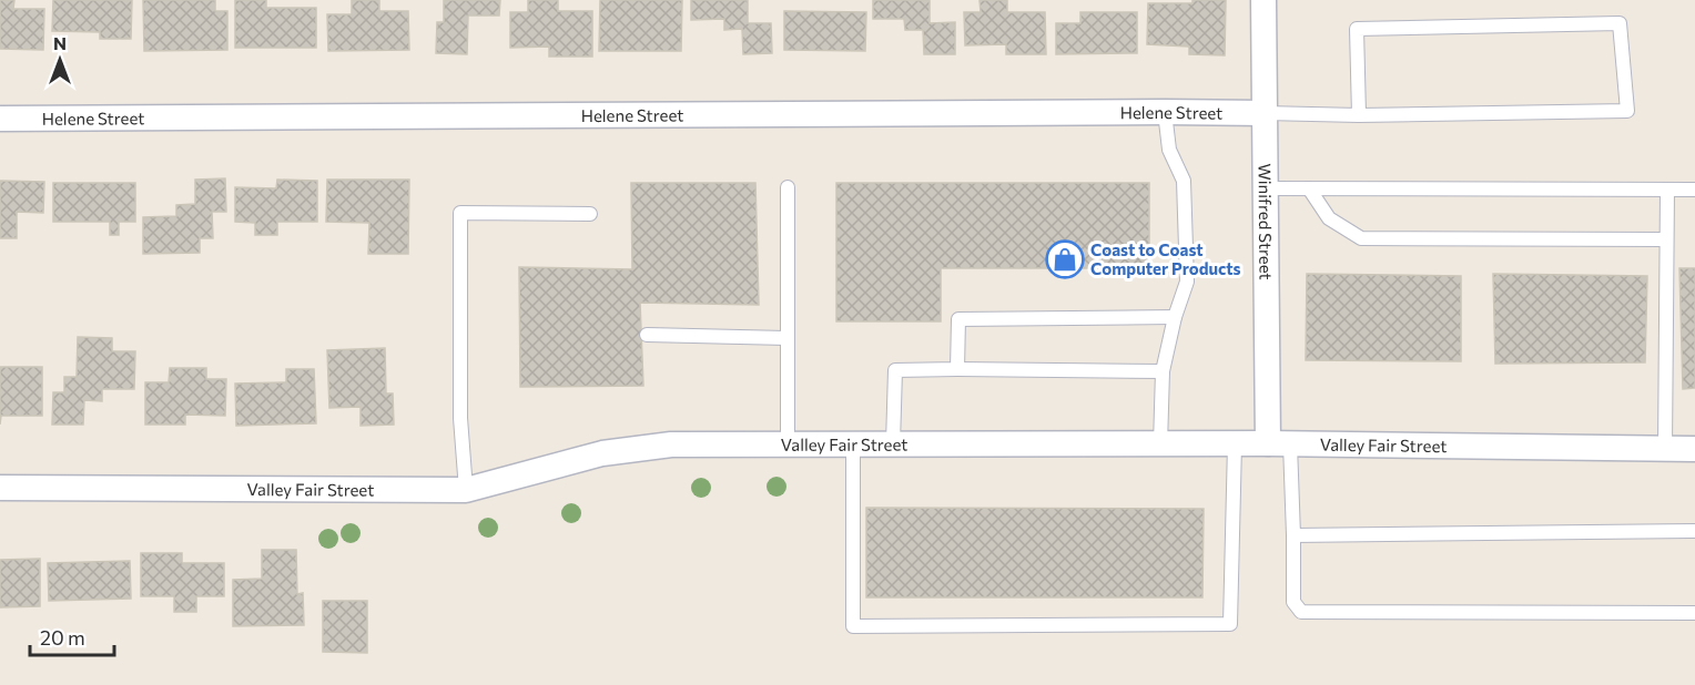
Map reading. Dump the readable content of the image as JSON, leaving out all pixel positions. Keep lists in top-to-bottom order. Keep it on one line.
{"streets":{"street":["Helene Street","Winifred Street","Valley Fair Street"]},"crossings":[["Helene Street","Winifred Street"],["Winifred Street","Valley Fair Street"]],"places":{"shop":["Coast to Coast Computer Products"]},"scale_bar":"20 m","north":"top"}
